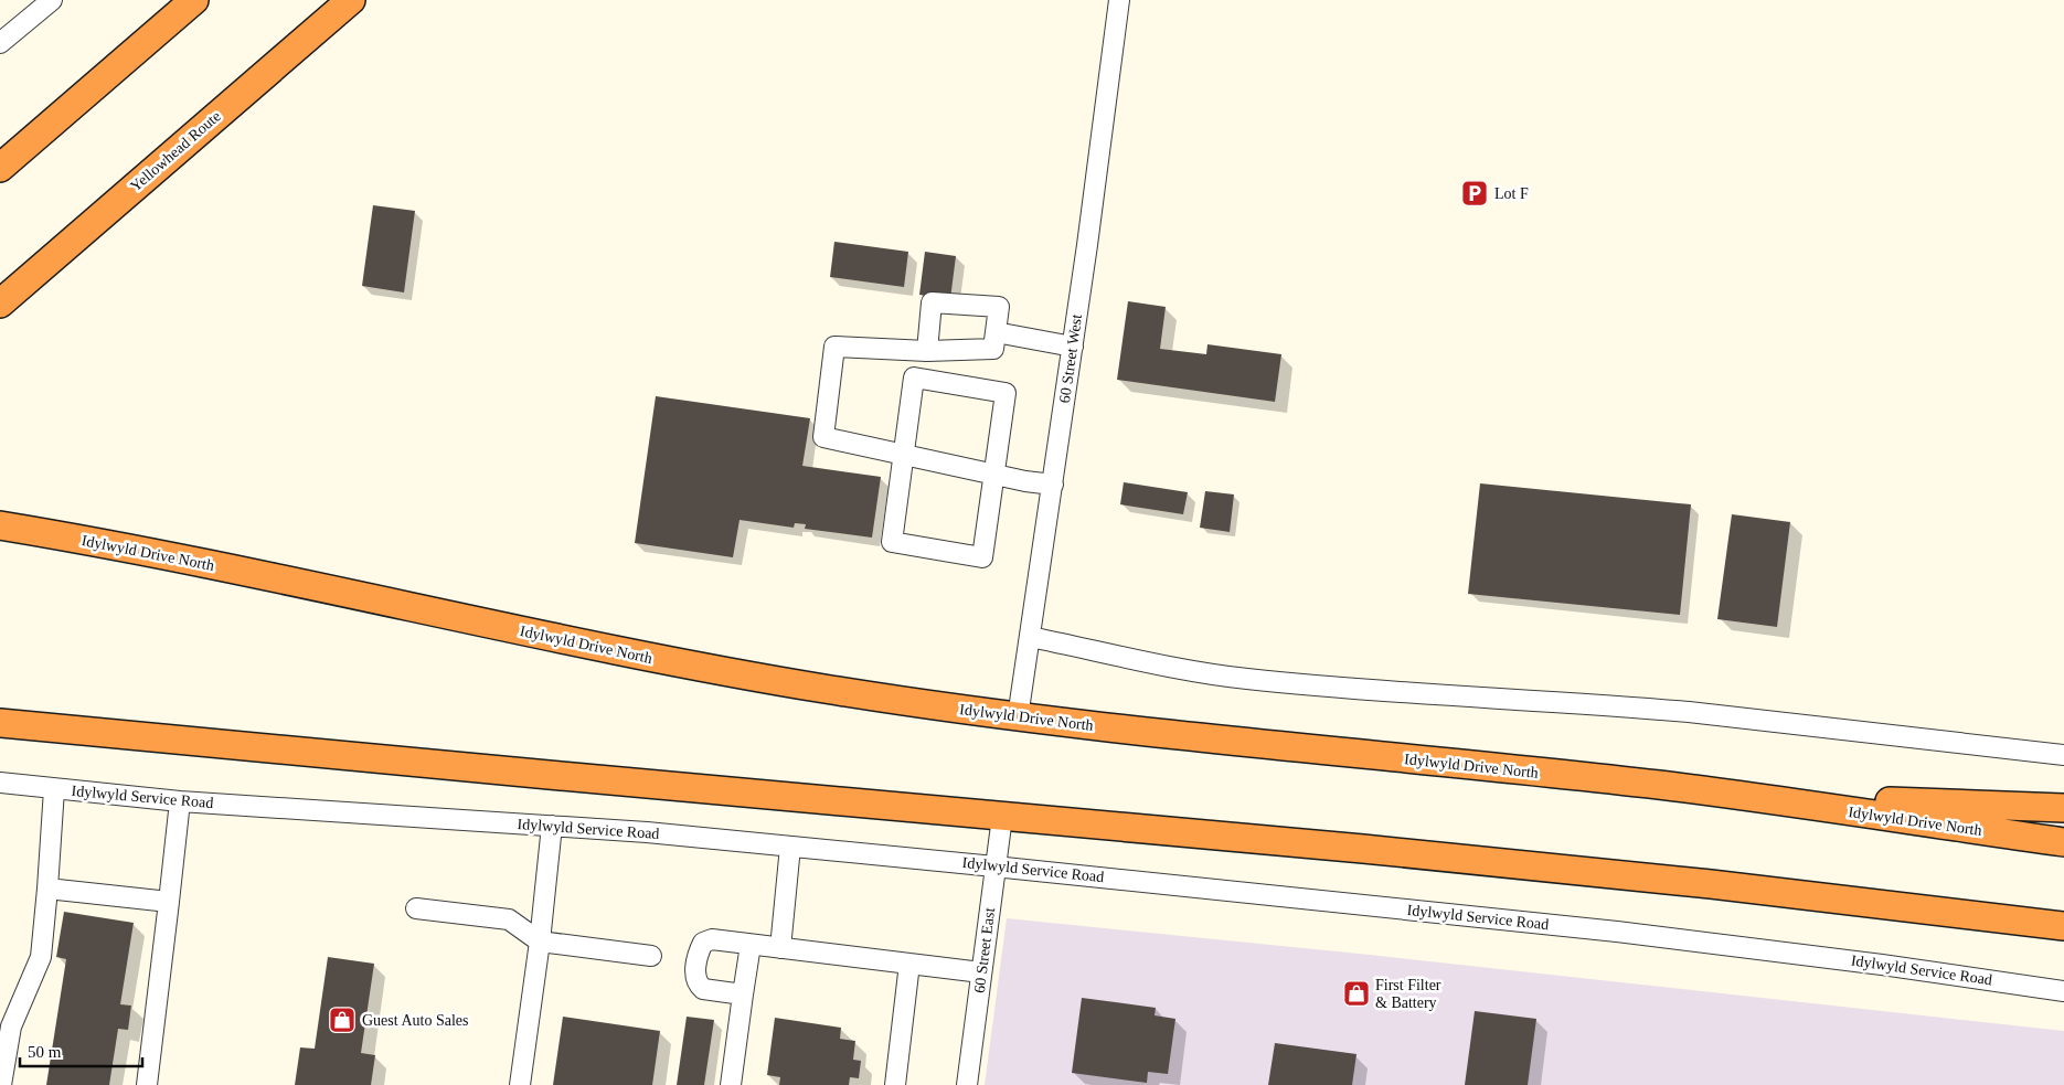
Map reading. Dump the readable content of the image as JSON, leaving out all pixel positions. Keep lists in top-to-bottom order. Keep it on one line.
{"streets":{"highway":["Yellowhead Route","Idylwyld Drive North"],"street":["60 Street West","Idylwyld Service Road","60 Street East"]},"crossings":[["60 Street West","Idylwyld Drive North"],["Idylwyld Service Road","60 Street East"]],"places":{"parking":["Lot F"],"shop":["First Filter & Battery","Guest Auto Sales"]},"scale_bar":"50 m"}
